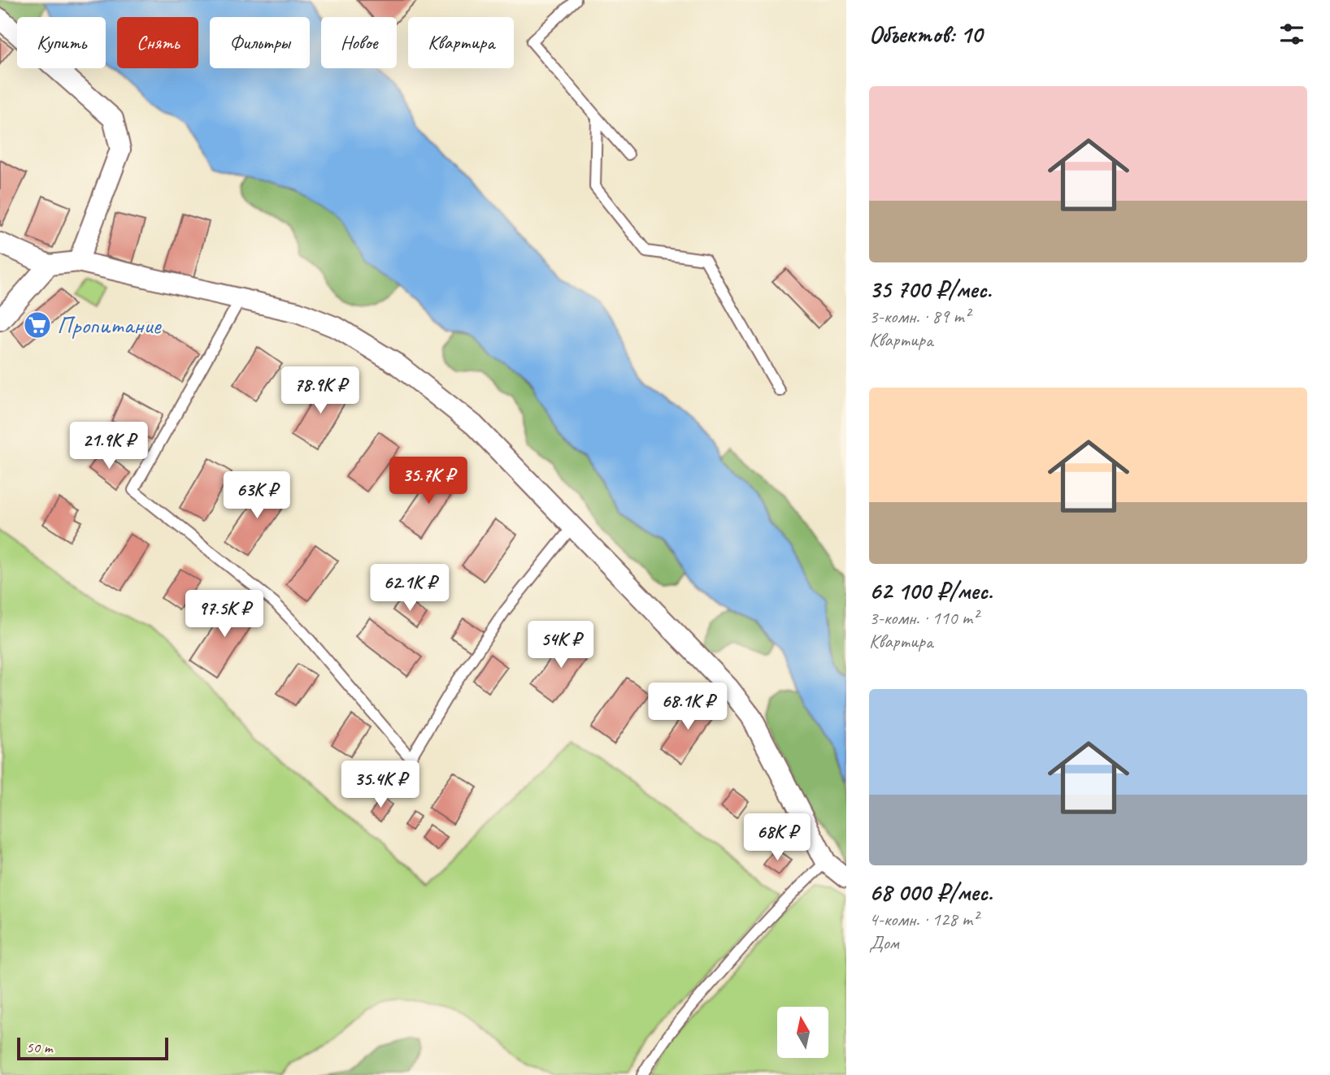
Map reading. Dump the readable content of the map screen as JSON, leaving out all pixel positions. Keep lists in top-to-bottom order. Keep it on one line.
{"places":{"supermarket":["Пропитание"]},"scale_bar":"50 m","north":"top","page":{"heading":"Объектов: 10","chip":["Купить","Снять","Фильтры","Новое","Квартира"],"list":[{"name":"35 700 ₽/мес.","note":"3-комн. · 89 m² · Квартира"},{"name":"62 100 ₽/мес.","note":"3-комн. · 110 m² · Квартира"},{"name":"68 000 ₽/мес.","note":"4-комн. · 128 m² · Дом"}],"price":["78.9K ₽","21.9K ₽","35.7K ₽","63K ₽","62.1K ₽","97.5K ₽","54K ₽","68.1K ₽","35.4K ₽","68K ₽"],"scale":"50 m"}}
